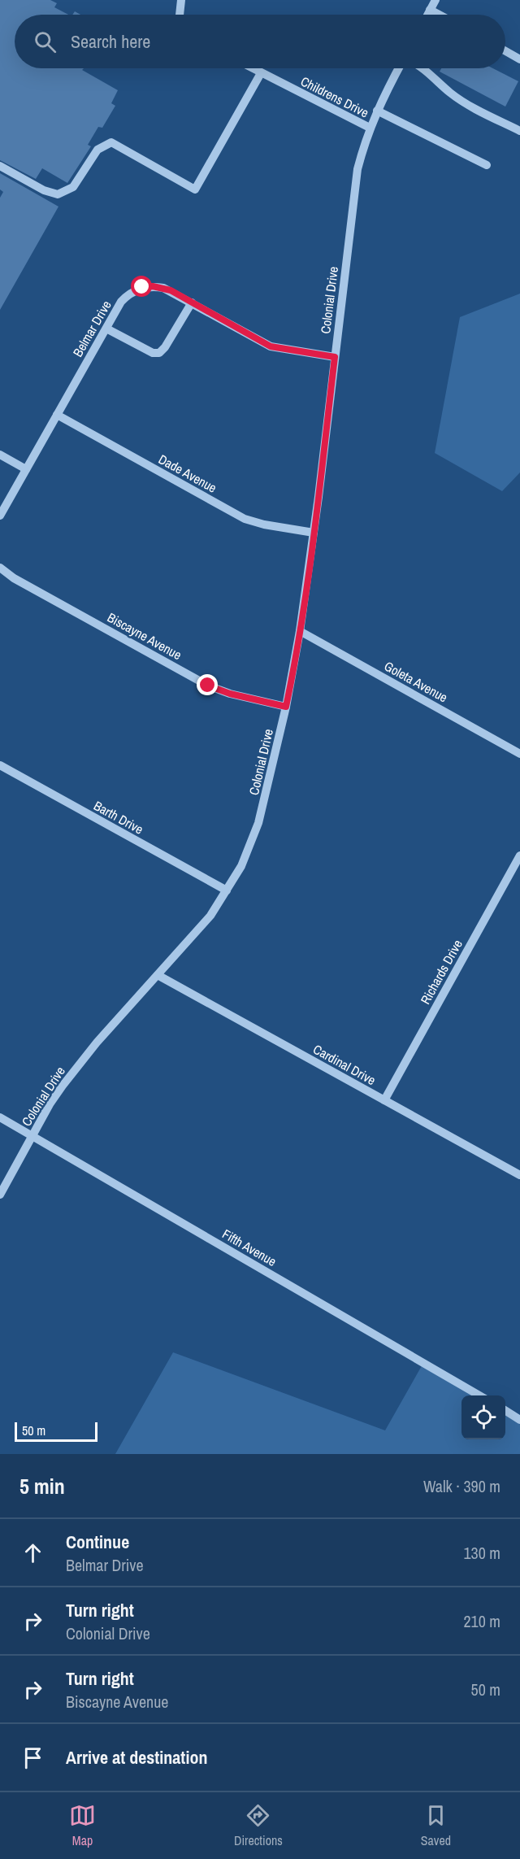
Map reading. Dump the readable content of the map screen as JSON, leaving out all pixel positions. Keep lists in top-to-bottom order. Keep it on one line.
{"streets":{"street":["Childrens Drive","Colonial Drive","Belmar Drive","Dade Avenue","Biscayne Avenue","Goleta Avenue","Barth Drive","Richards Drive","Cardinal Drive","Fifth Avenue"]},"crossings":[["Childrens Drive","Colonial Drive"],["Colonial Drive","Belmar Drive"],["Colonial Drive","Dade Avenue"],["Colonial Drive","Biscayne Avenue"],["Colonial Drive","Goleta Avenue"],["Colonial Drive","Barth Drive"],["Colonial Drive","Cardinal Drive"],["Colonial Drive","Fifth Avenue"],["Belmar Drive","Dade Avenue"],["Richards Drive","Cardinal Drive"]],"scale_bar":"50 m","page":{"search":"Search here","scale":"50 m","heading":["5 min","Walk · 390 m"],"list":[["Continue","Belmar Drive","130 m"],["Turn right","Colonial Drive","210 m"],["Turn right","Biscayne Avenue","50 m"],"Arrive at destination"],"nav":["Map","Directions","Saved"]}}
